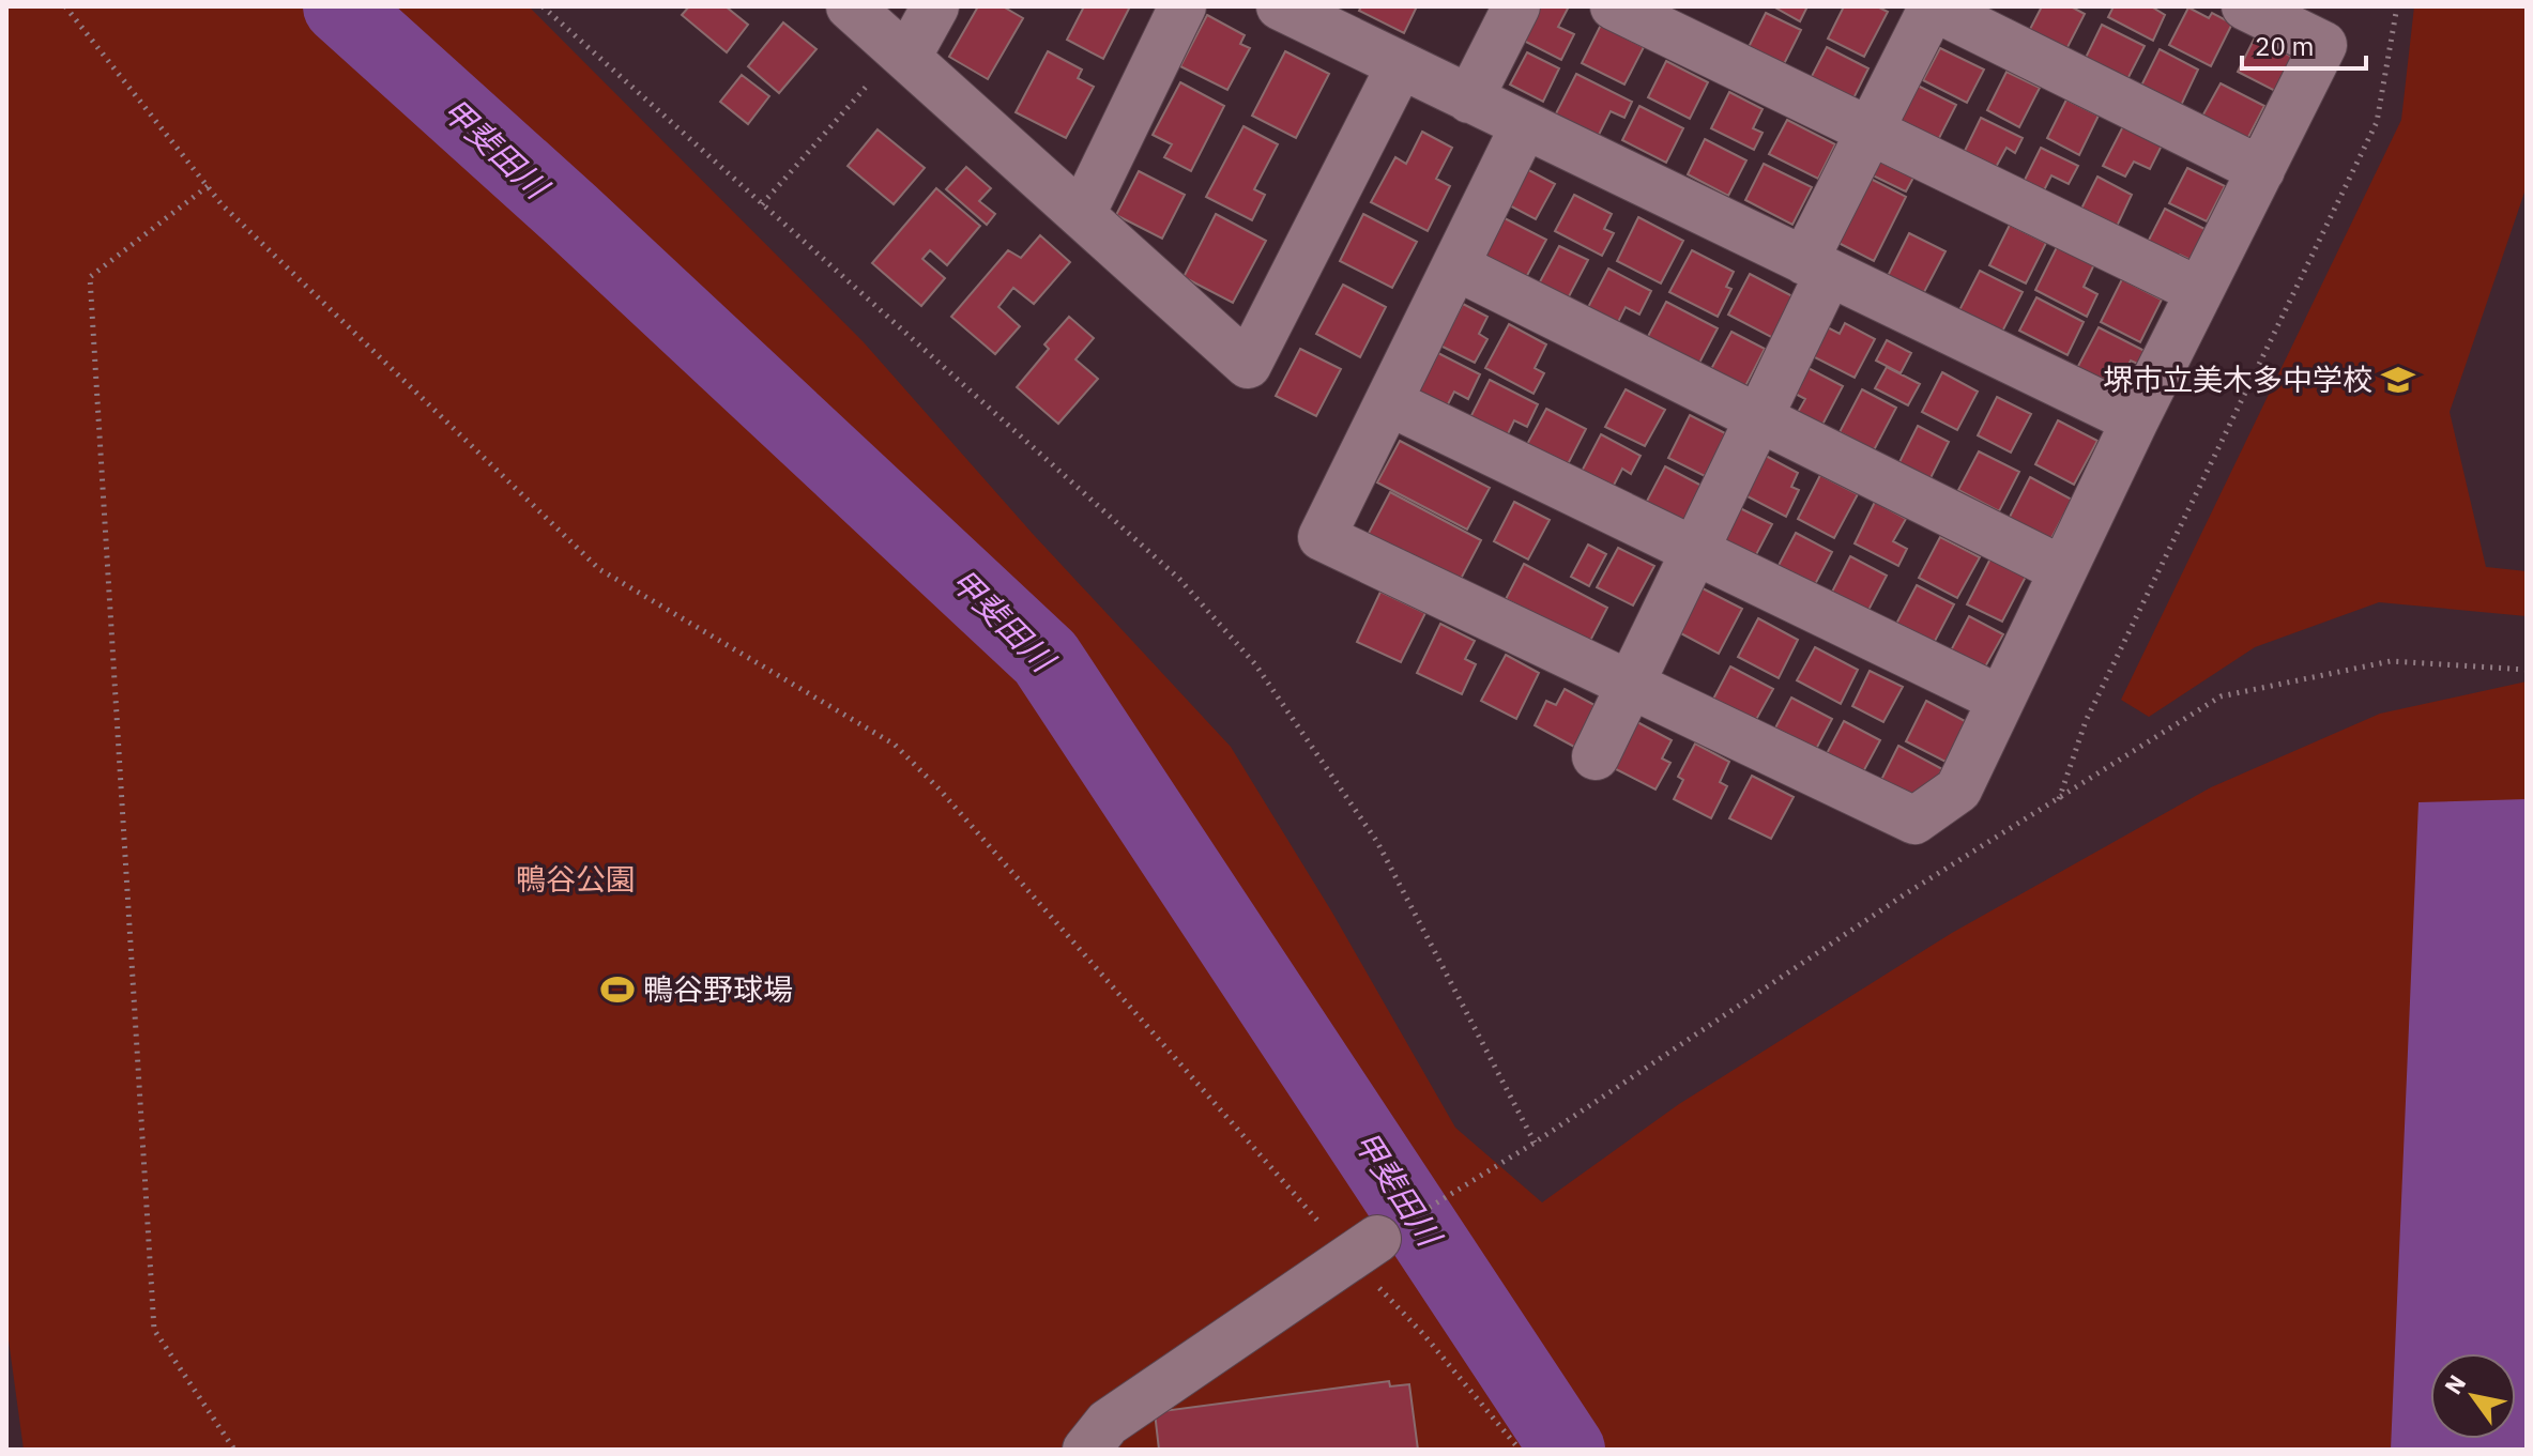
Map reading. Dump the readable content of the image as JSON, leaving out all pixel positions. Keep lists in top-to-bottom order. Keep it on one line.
{"water":["甲斐田川"],"parks":["鴨谷公園"],"places":{"school or university":["堺市立美木多中学校"],"sports":["鴨谷野球場"]},"scale_bar":"20 m","north":"top left"}
